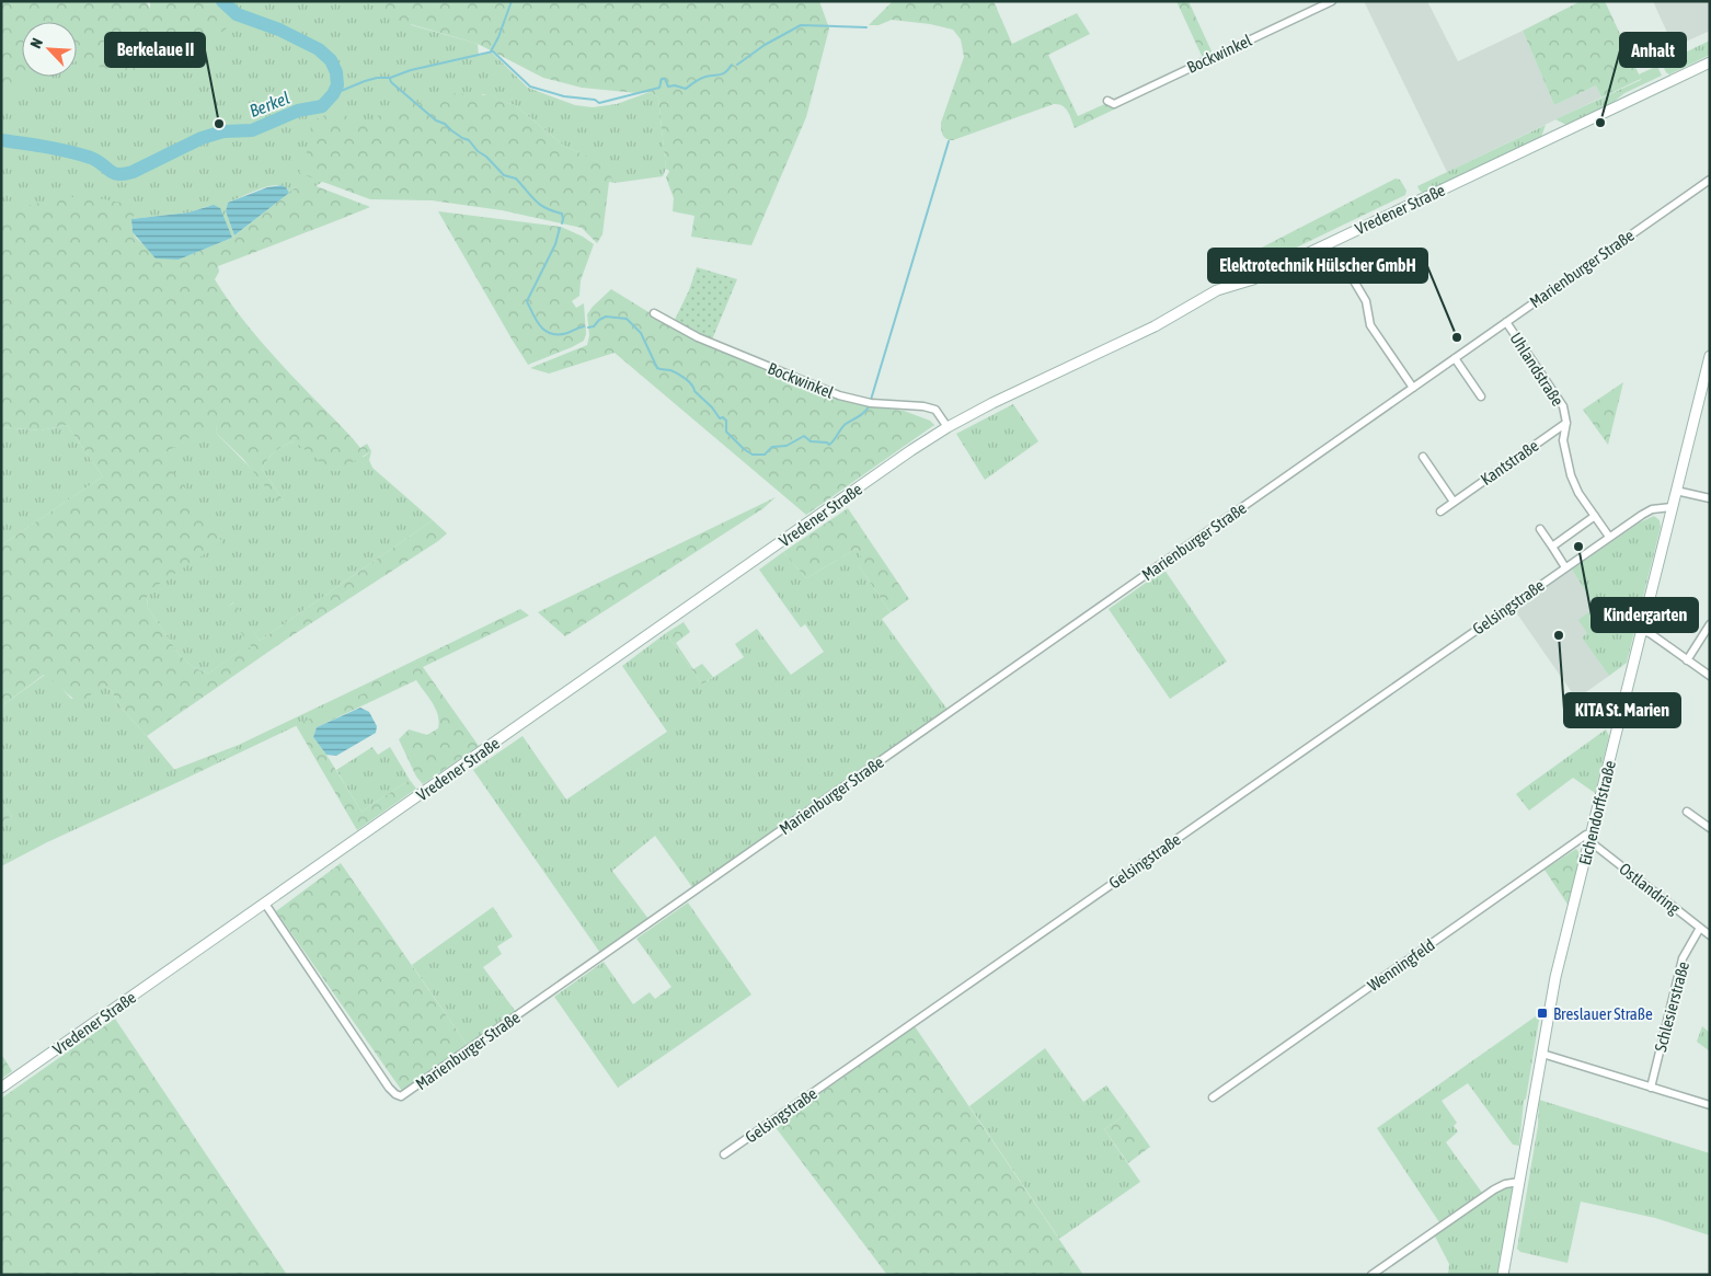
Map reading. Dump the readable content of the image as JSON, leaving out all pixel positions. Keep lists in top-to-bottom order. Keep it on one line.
{"streets":{"street":["Bockwinkel","Vredener Straße","Marienburger Straße","Uhlandstraße","Kantstraße","Gelsingstraße","Eichendorffstraße","Ostlandring","Wenningfeld","Schlesierstraße"]},"crossings":[["Bockwinkel","Vredener Straße"],["Vredener Straße","Marienburger Straße"],["Marienburger Straße","Uhlandstraße"],["Uhlandstraße","Kantstraße"],["Uhlandstraße","Gelsingstraße"],["Gelsingstraße","Eichendorffstraße"],["Eichendorffstraße","Ostlandring"],["Eichendorffstraße","Wenningfeld"],["Ostlandring","Wenningfeld"],["Ostlandring","Schlesierstraße"]],"water":["Berkel"],"places":{"other":["Anhalt","Berkelaue II","Elektrotechnik Hülscher GmbH","Kindergarten","KITA St. Marien"],"transit":["Breslauer Straße"]},"north":"top left"}
